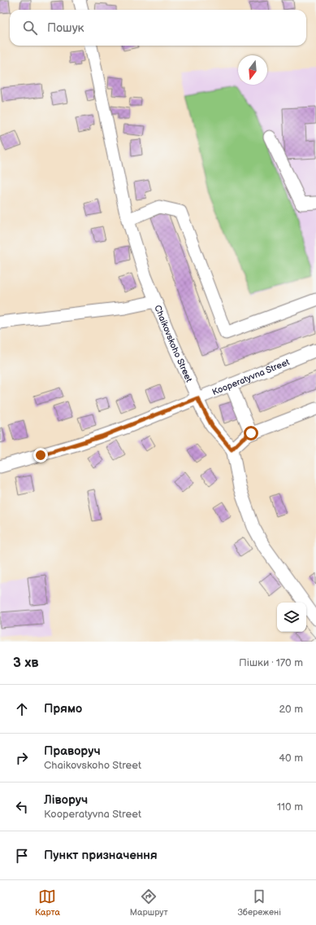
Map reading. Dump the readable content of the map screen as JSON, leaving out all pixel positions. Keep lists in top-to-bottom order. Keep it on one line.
{"streets":{"street":["Chaikovskoho Street","Kooperatyvna Street"]},"crossings":[["Chaikovskoho Street","Kooperatyvna Street"]],"north":"bottom","page":{"search":"Пошук","heading":["3 хв","Пішки · 170 m"],"list":[["Прямо","20 m"],["Праворуч","Chaikovskoho Street","40 m"],["Ліворуч","Kooperatyvna Street","110 m"],"Пункт призначення"],"nav":["Карта","Маршрут","Збережені"]}}
